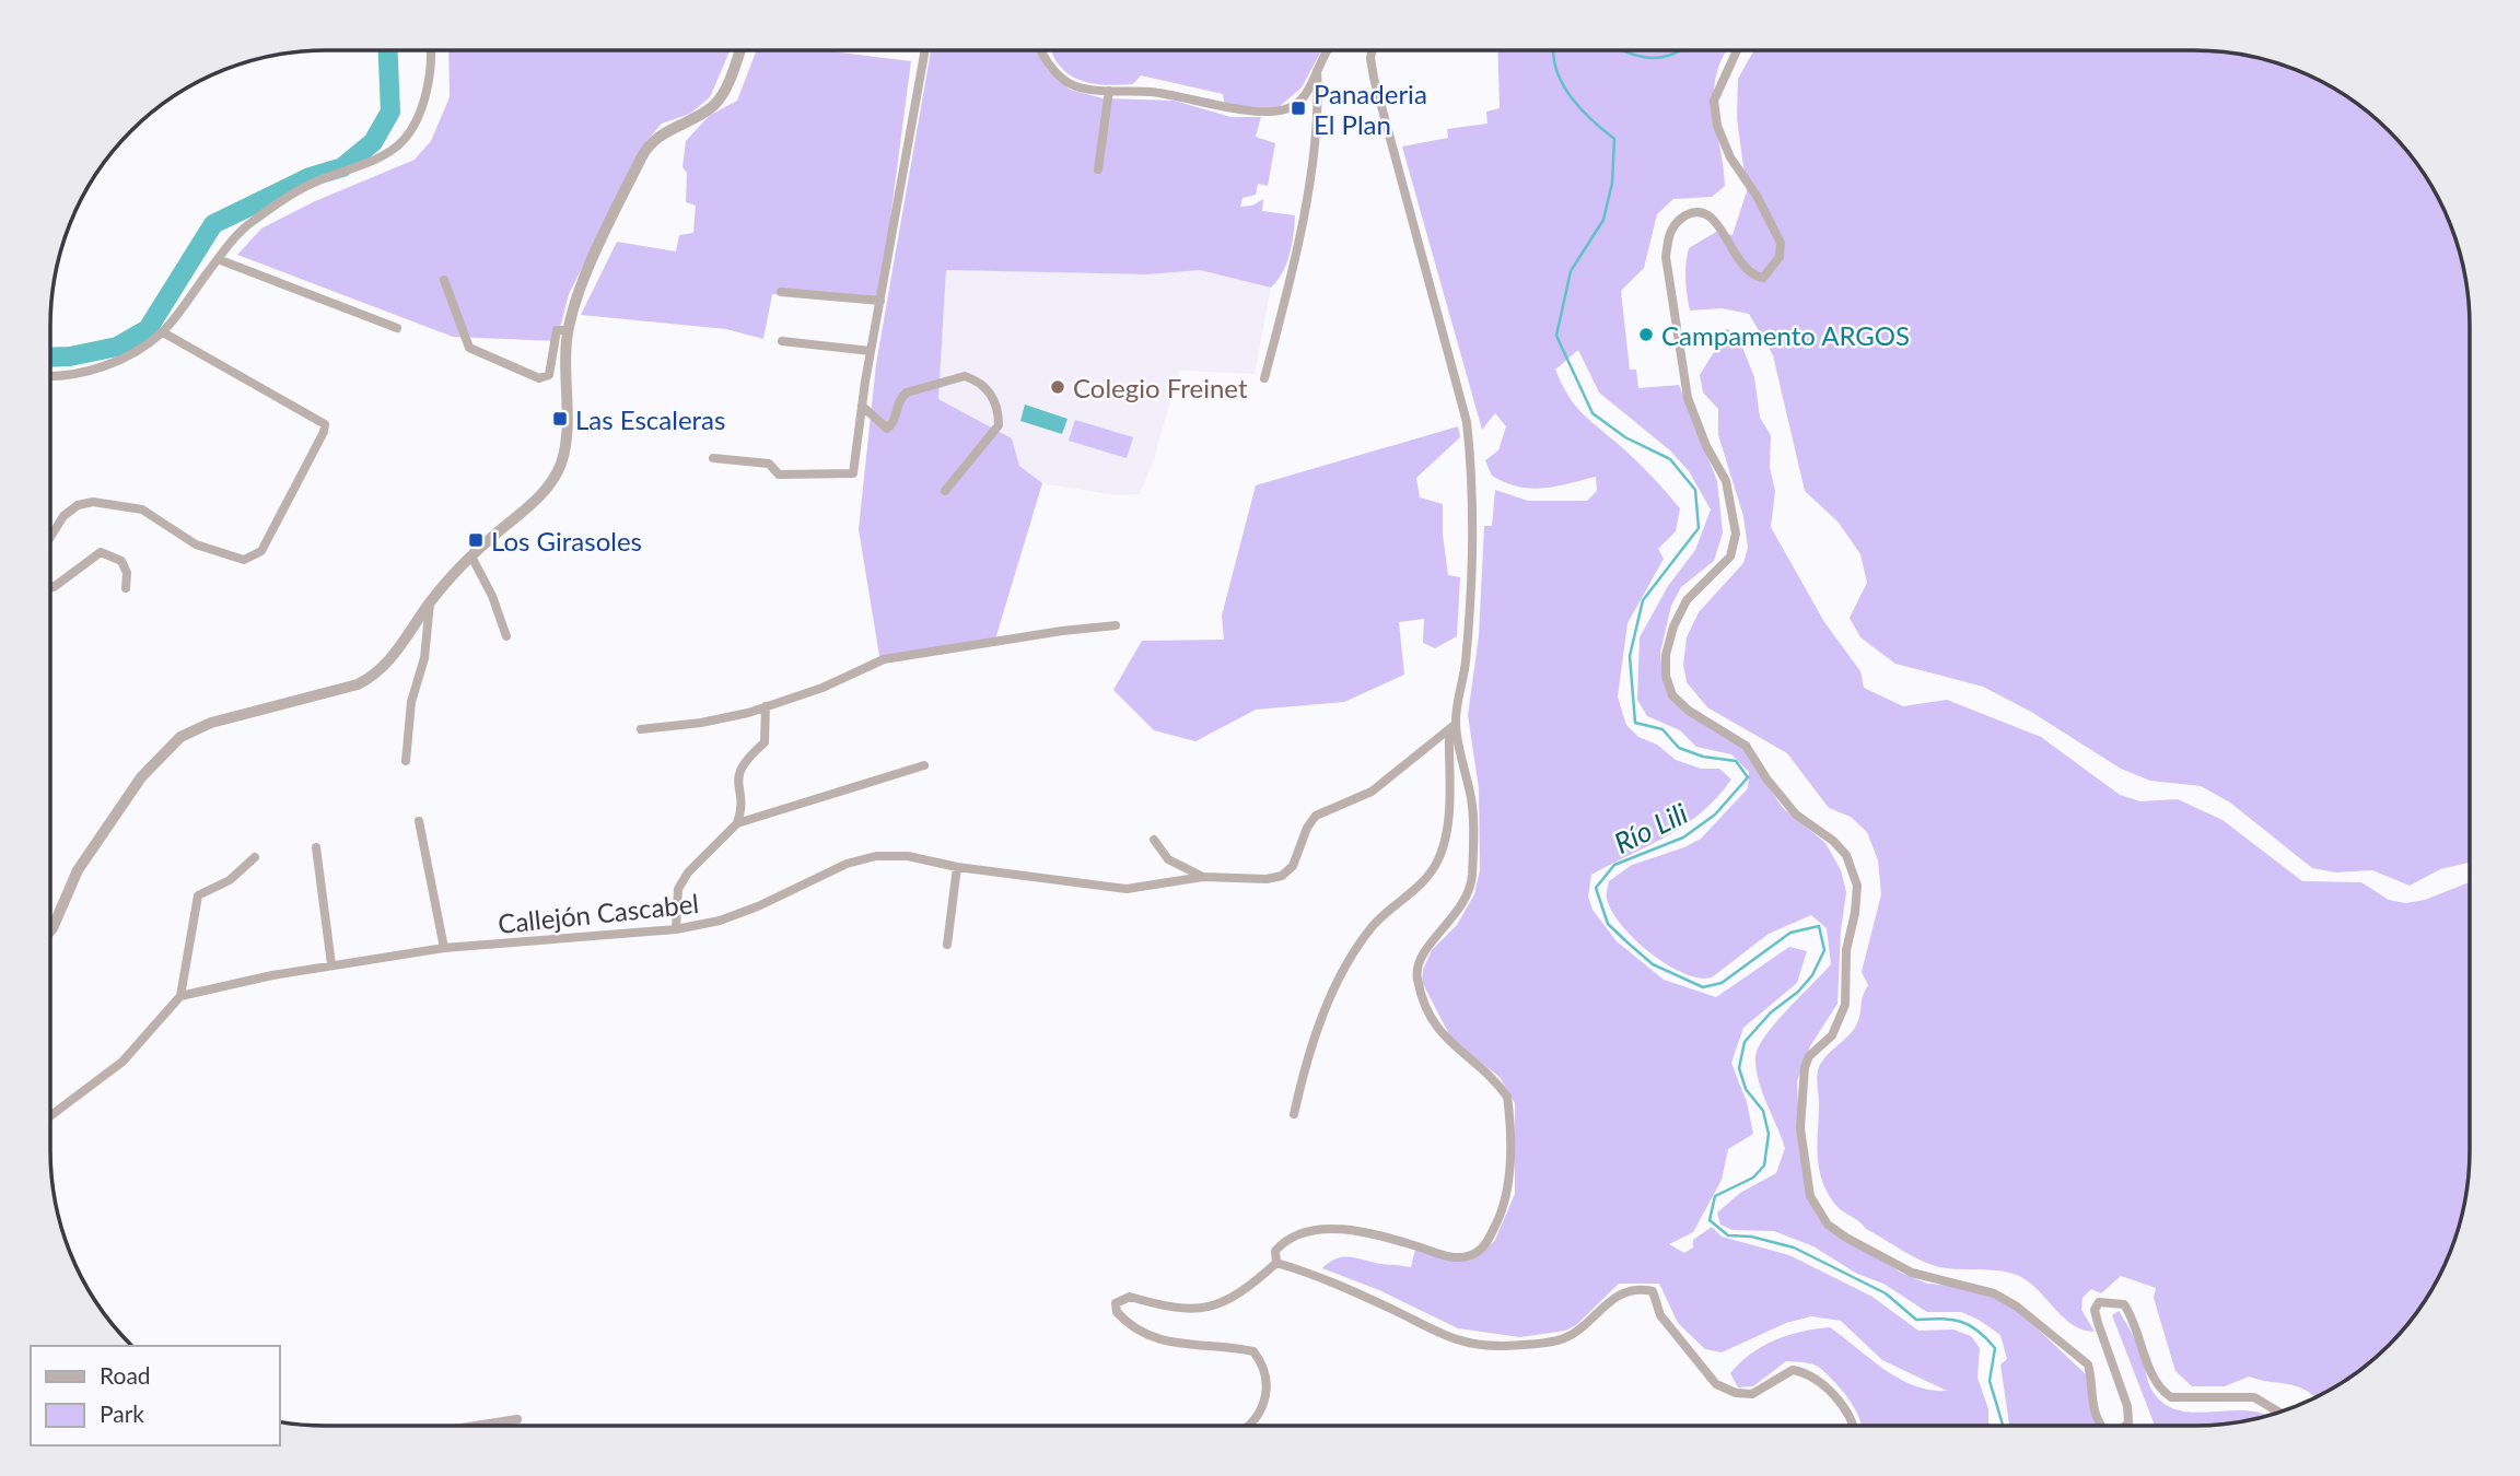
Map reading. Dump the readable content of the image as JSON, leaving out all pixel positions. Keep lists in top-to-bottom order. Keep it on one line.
{"streets":{"street":["Callejón Cascabel"]},"water":["Río Lili"],"places":{"transit":["Panaderia El Plan","Las Escaleras","Los Girasoles"],"other":["Campamento ARGOS","Colegio Freinet"]},"legend":["Road","Park"]}
